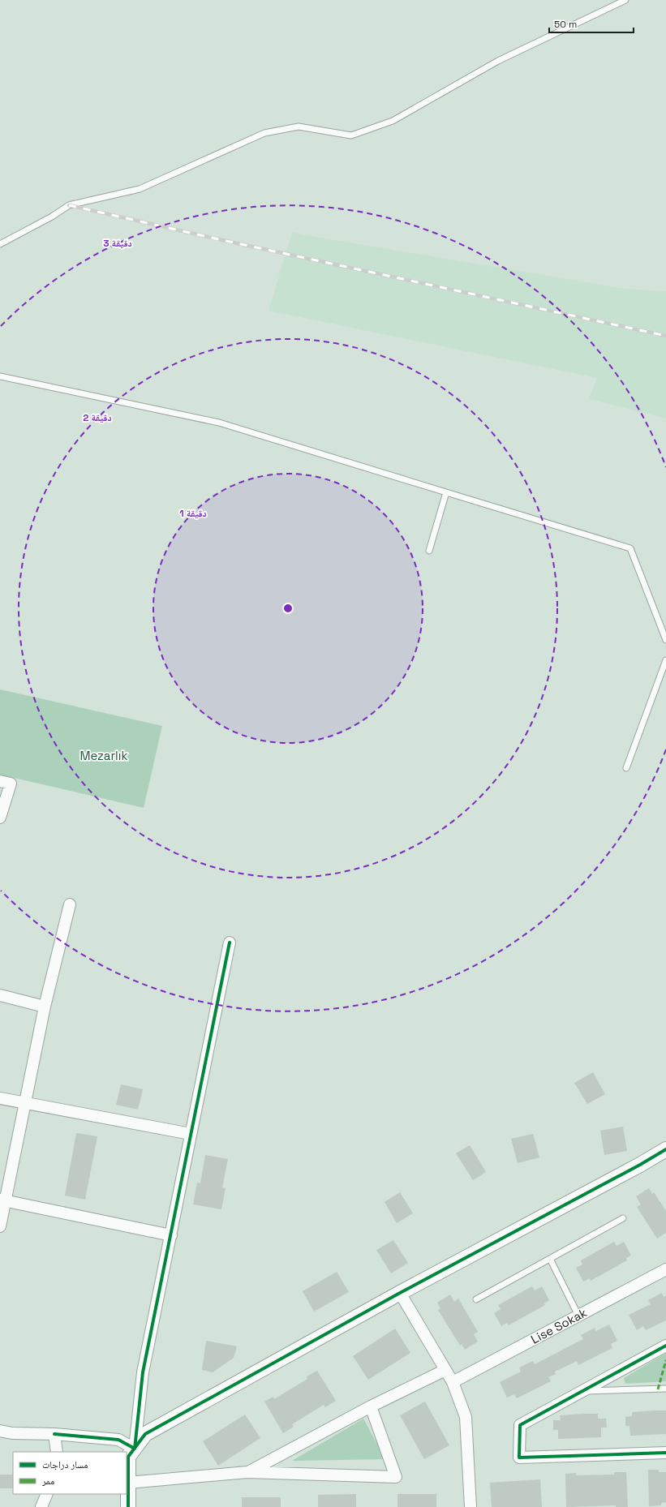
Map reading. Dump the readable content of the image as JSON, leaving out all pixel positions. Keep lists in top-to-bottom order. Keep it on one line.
{"streets":{"street":["Lise Sokak"]},"parks":["Mezarlık"],"legend":["مسار دراجات","ممر"],"scale_bar":"50 m","rings":["3 دقيقة","2 دقيقة","1 دقيقة"]}
